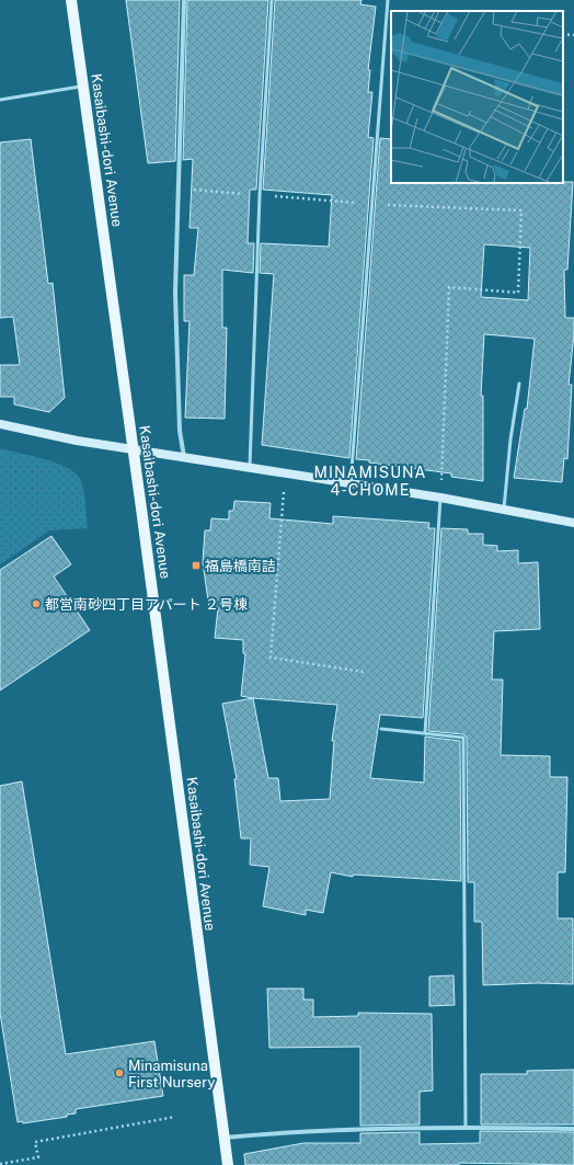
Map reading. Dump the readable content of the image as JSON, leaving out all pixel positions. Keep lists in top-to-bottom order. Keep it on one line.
{"streets":{"main road":["Kasaibashi-dori Avenue"]},"districts":["MINAMISUNA 4-CHOME"],"places":{"transit":["福島橋南詰"],"other":["都営南砂四丁目アパート ２号棟","Minamisuna First Nursery"]}}
